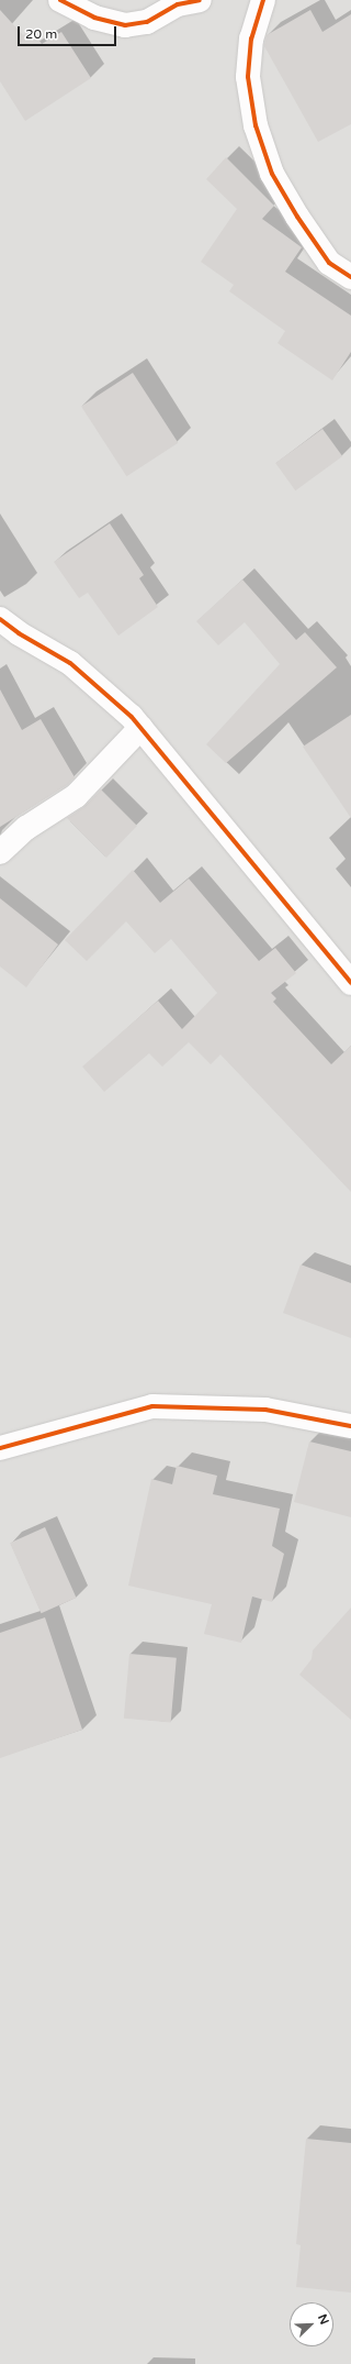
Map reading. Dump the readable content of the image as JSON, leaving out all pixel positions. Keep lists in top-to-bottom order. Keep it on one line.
{"scale_bar":"20 m","north":"top right"}
